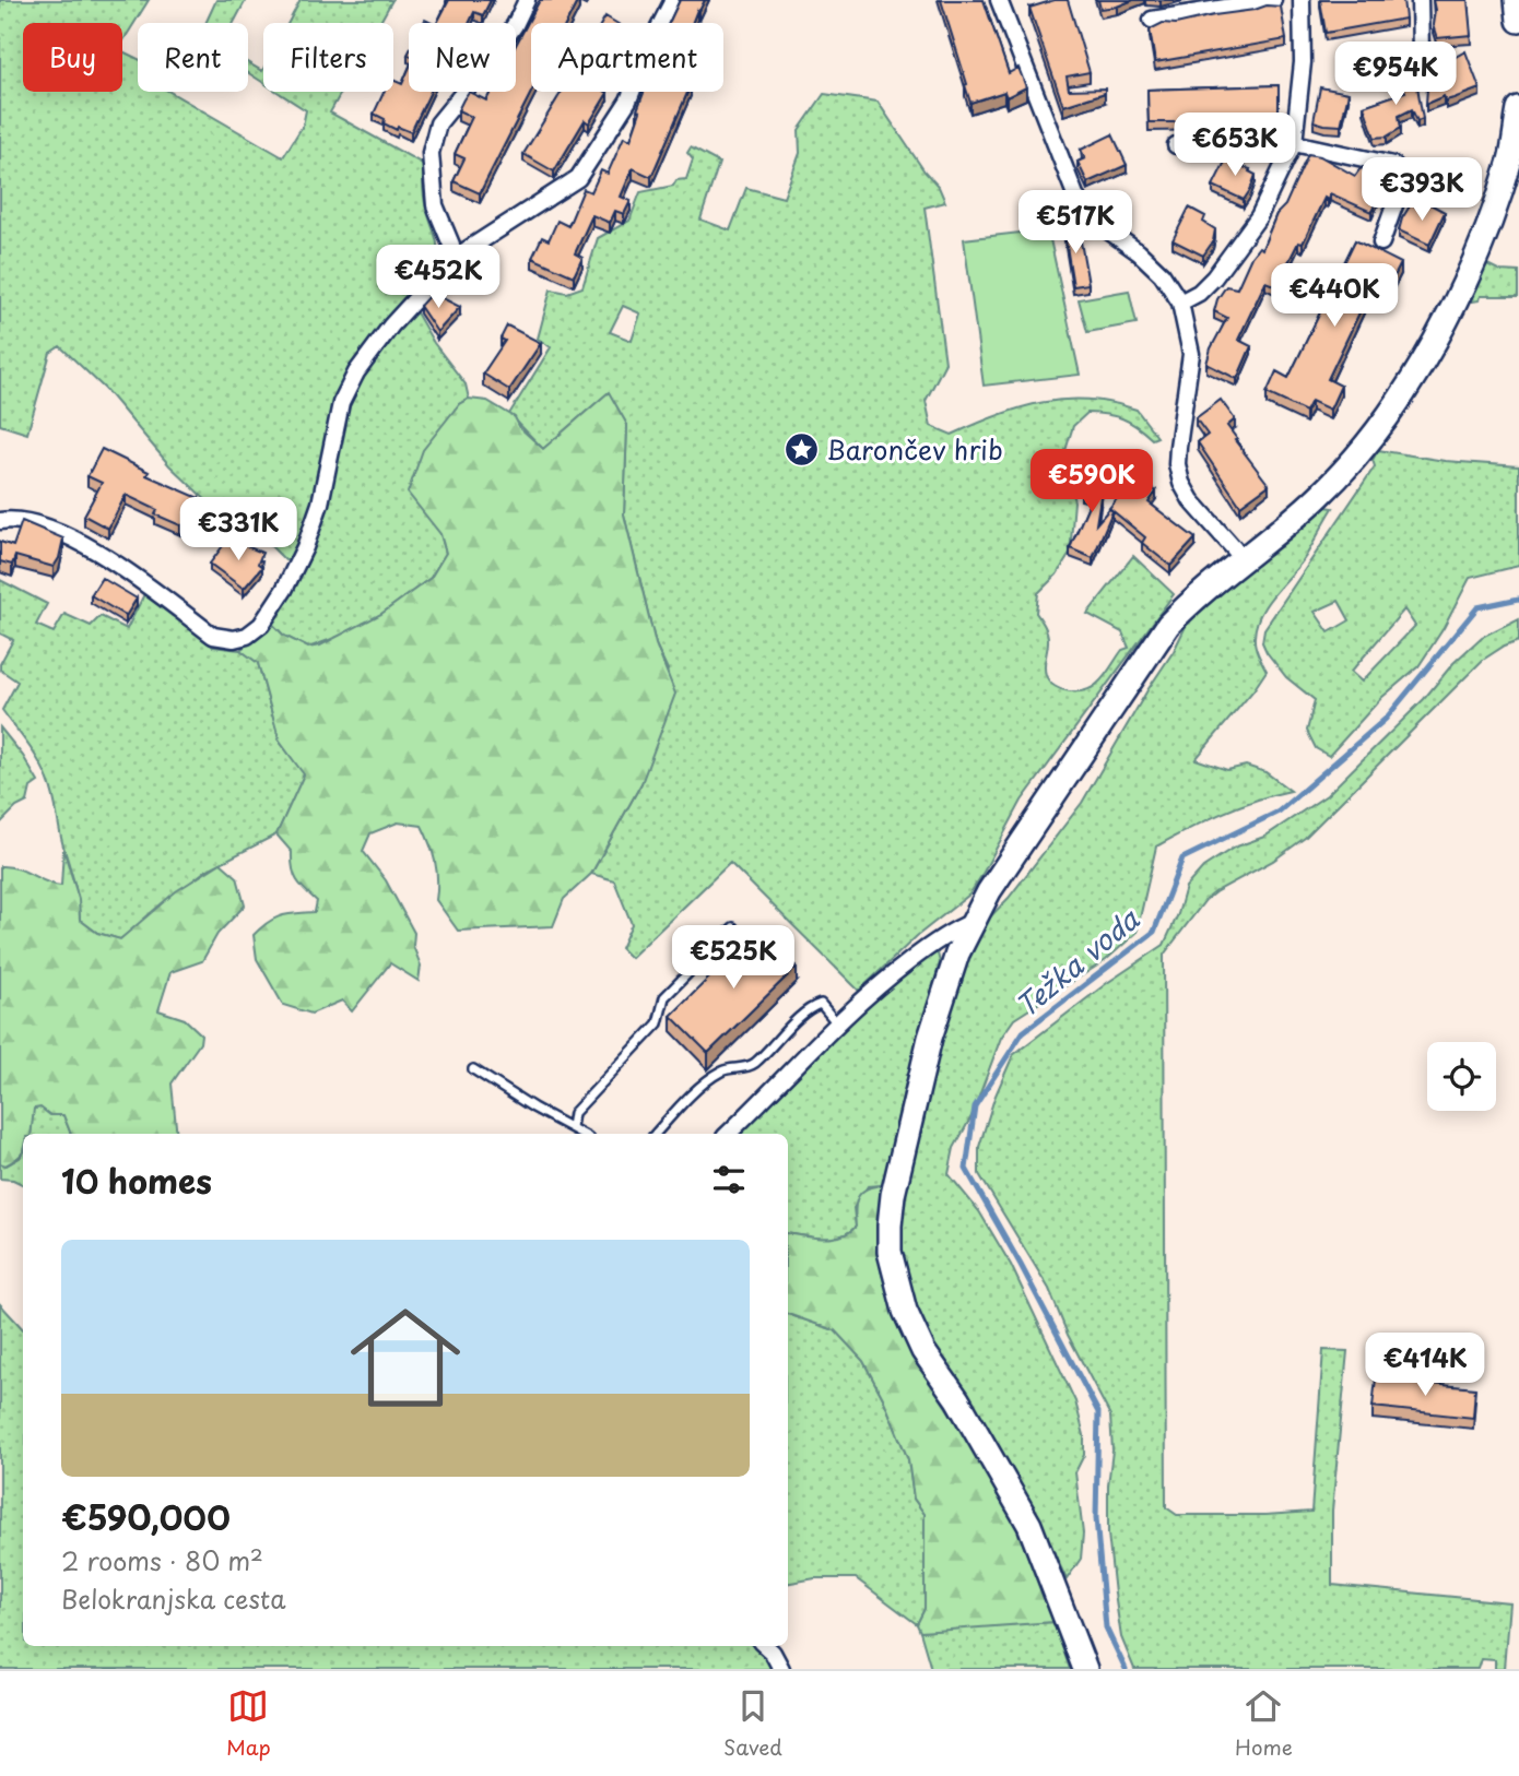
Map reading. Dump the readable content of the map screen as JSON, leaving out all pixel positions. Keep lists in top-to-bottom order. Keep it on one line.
{"water":["Težka voda"],"places":{"place":["Barončev hrib"]},"page":{"chip":["Buy","Rent","Filters","New","Apartment"],"price":["€954K","€653K","€393K","€517K","€452K","€440K","€590K","€331K","€525K","€414K"],"heading":"10 homes","list":[{"name":"€590,000","note":"2 rooms · 80 m² · Belokranjska cesta"}],"tabs":["Map","Saved","Home"]}}
